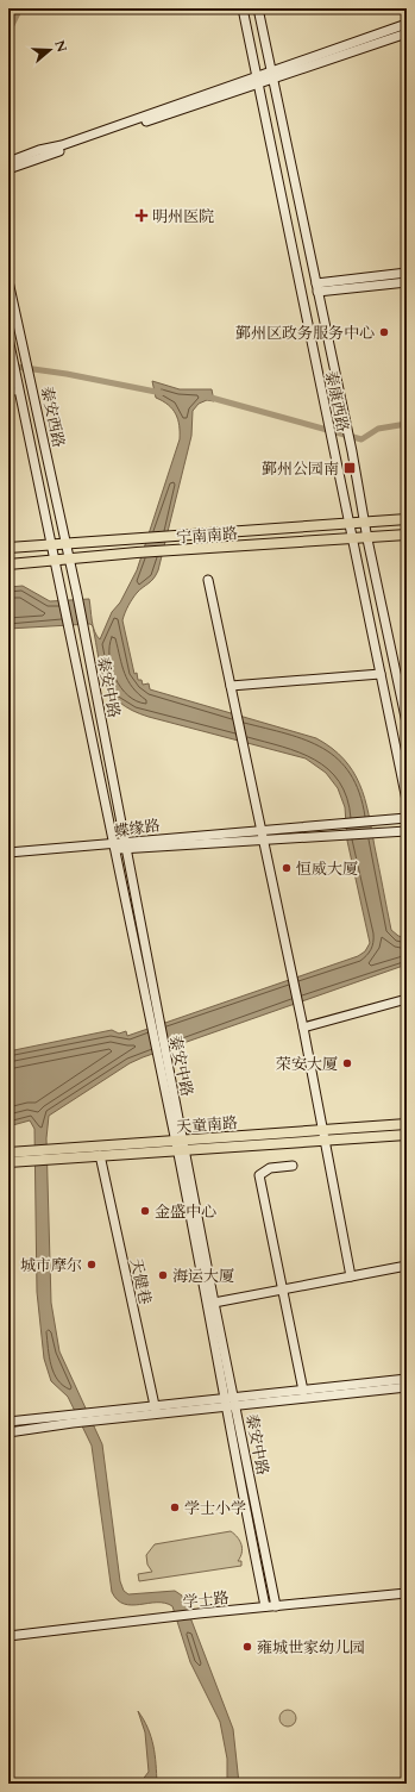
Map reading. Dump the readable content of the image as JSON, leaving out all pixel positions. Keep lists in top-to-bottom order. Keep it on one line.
{"streets":{"main road":["宁南南路","天童南路"],"street":["泰康西路","泰安西路","泰安中路","蝶缘路","天健巷","学士路"]},"crossings":[["泰康西路","宁南南路"],["泰安西路","宁南南路"],["泰安西路","泰安中路"],["宁南南路","泰安中路"],["泰安中路","蝶缘路"],["泰安中路","天童南路"],["泰安中路","学士路"],["天童南路","天健巷"]],"places":{"health":["明州医院"],"other":["鄞州区政务服务中心","恒威大厦","荣安大厦","金盛中心","城市摩尔","海运大厦","学士小学","雍城世家幼儿园"],"transit":["鄞州公园南"]},"north":"right"}
